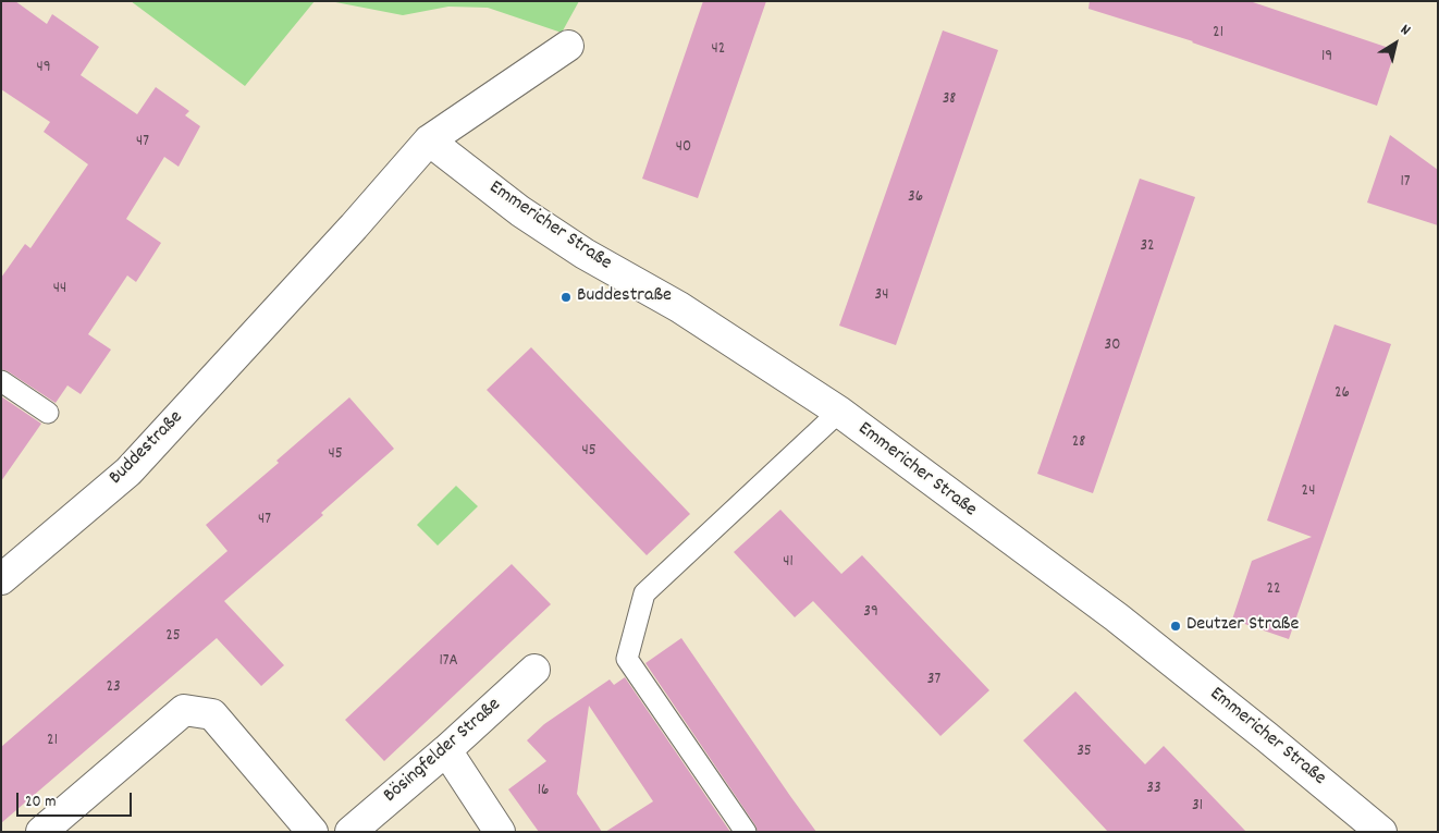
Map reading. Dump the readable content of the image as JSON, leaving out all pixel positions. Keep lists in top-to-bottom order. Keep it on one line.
{"streets":{"street":["Emmericher Straße","Buddestraße","Bösingfelder Straße"]},"crossings":[["Emmericher Straße","Buddestraße"]],"places":["Buddestraße","Deutzer Straße"],"house_numbers":["21","42","19","49","38","47","40","17","36","32","44","34","30","26","28","45","45","24","47","41","22","39","25","17A","37","23","21","35","33","16","31"],"scale_bar":"20 m","north":"top right"}
